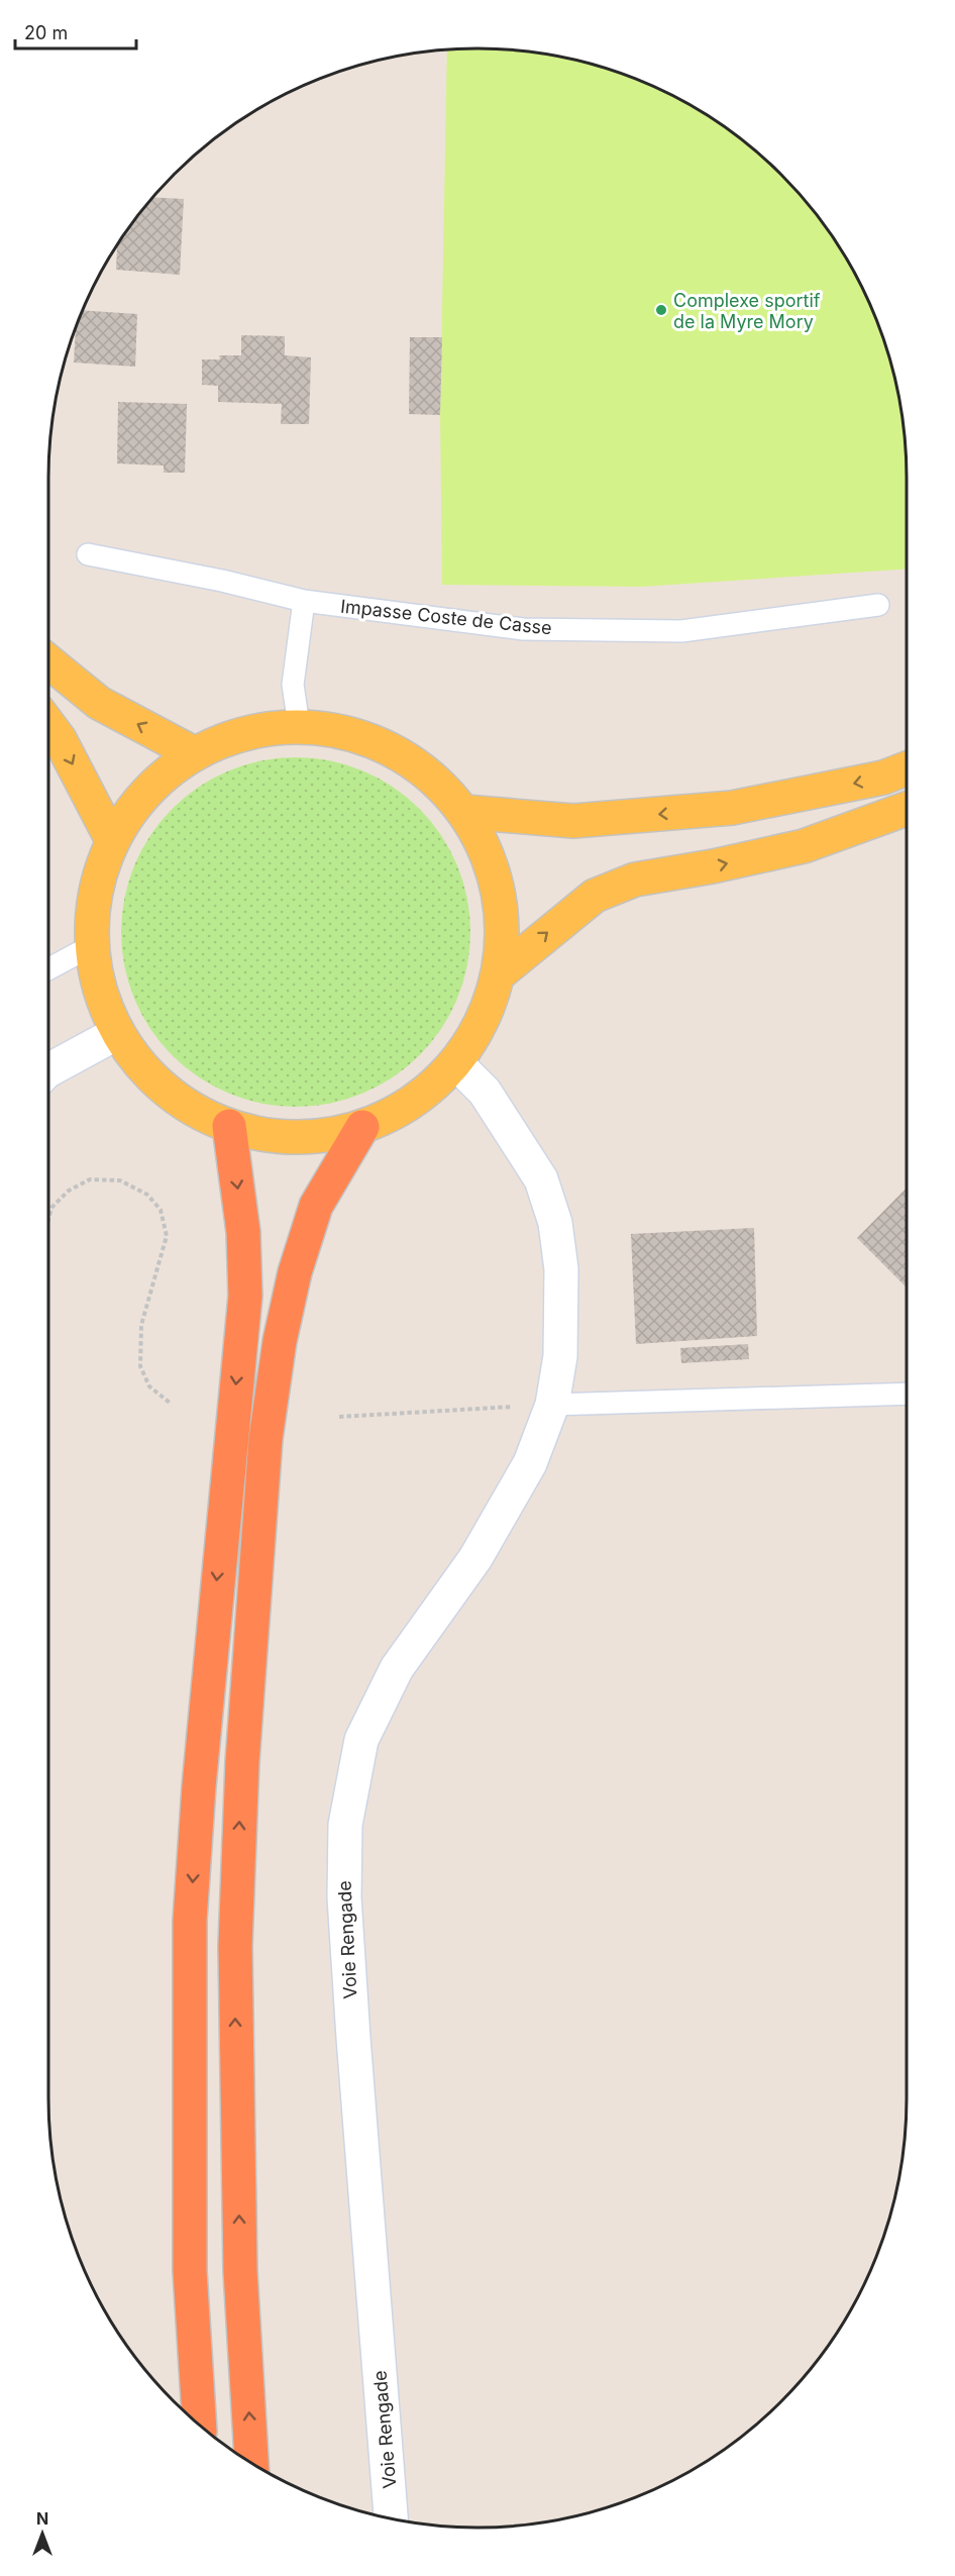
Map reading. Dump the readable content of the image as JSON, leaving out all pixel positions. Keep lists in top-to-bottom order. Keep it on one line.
{"streets":{"street":["Voie Rengade"],"lane":["Impasse Coste de Casse"]},"places":["Complexe sportif de la Myre Mory"],"scale_bar":"20 m","north":"top"}
